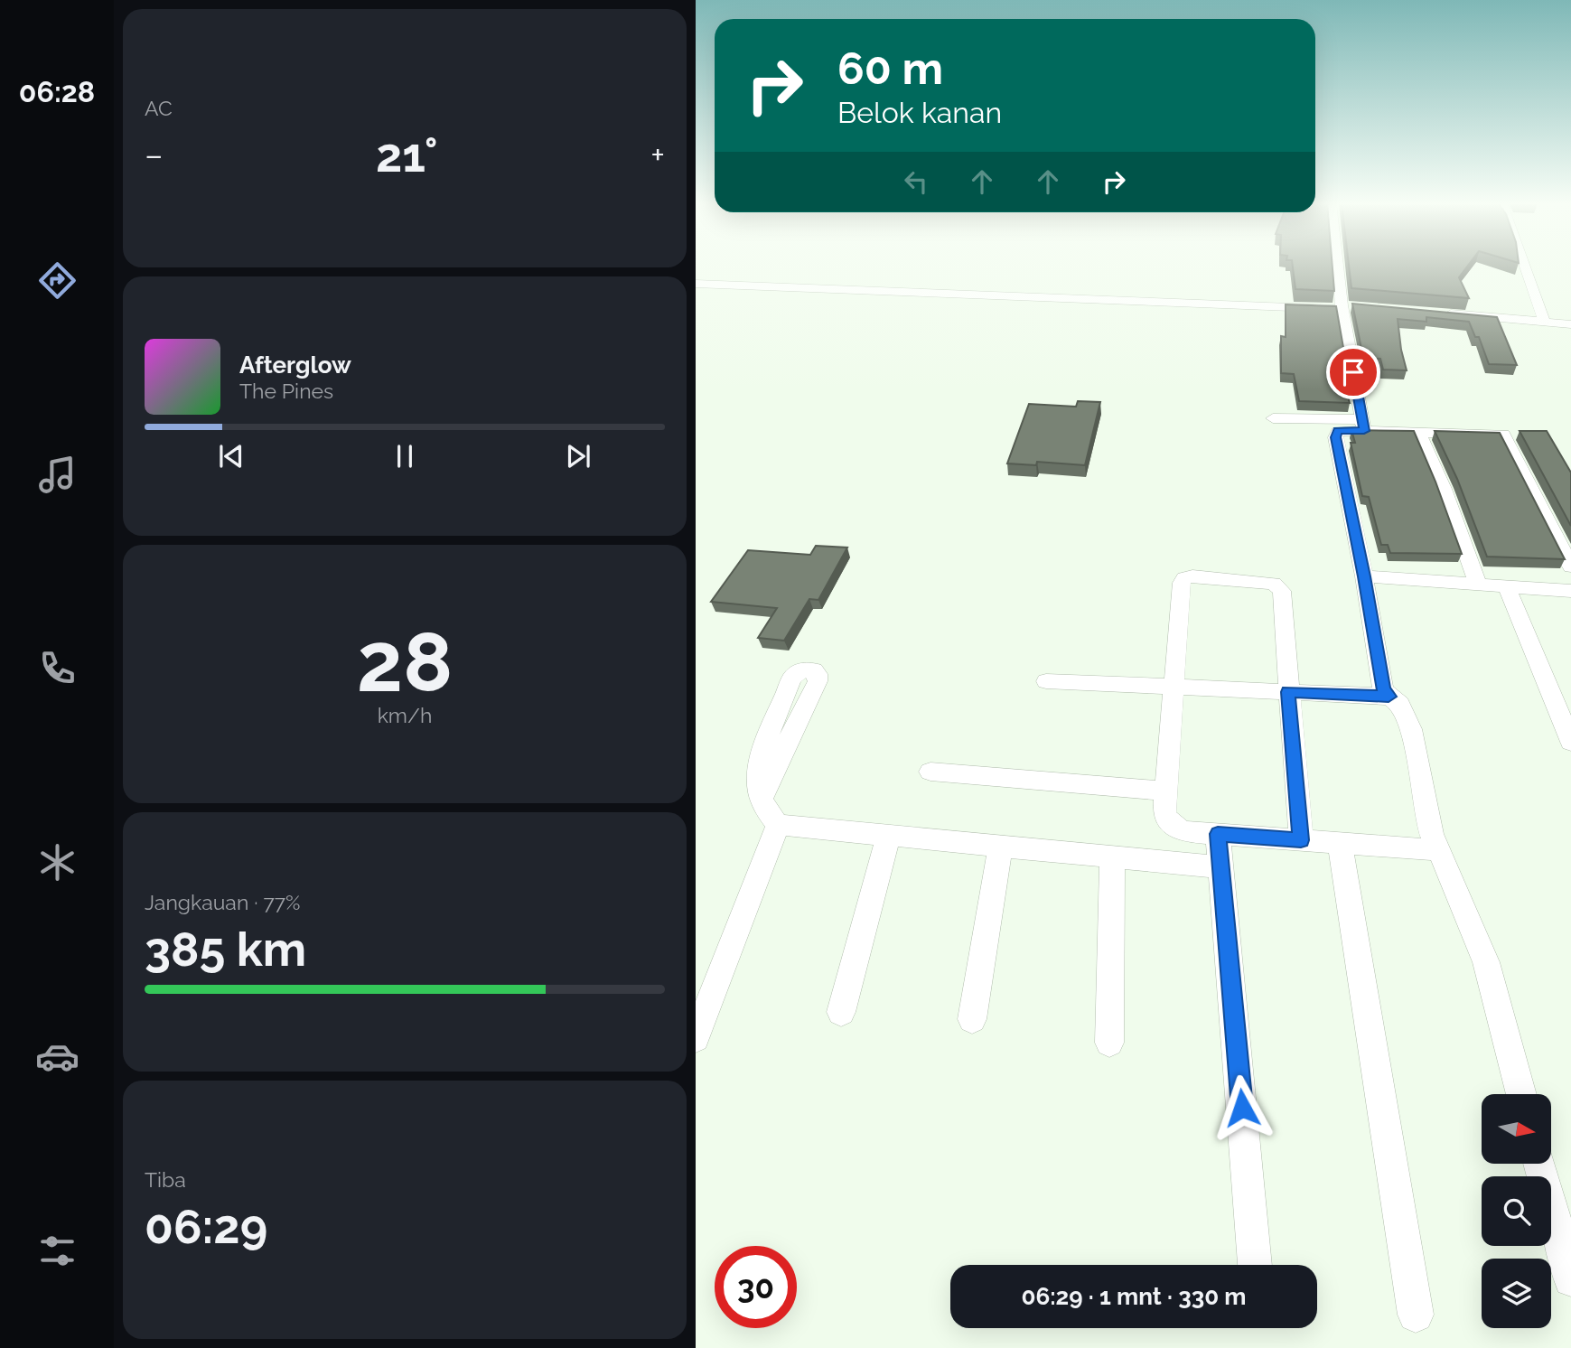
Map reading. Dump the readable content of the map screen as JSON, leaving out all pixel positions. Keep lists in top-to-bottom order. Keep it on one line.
{"north":"right","page":{"tabs":"06:28","tile":["AC",["28","km/h"],["Jangkauan · 77%","385 km"],["Tiba","06:29"]],"turn":["60 m","Belok kanan"],"heat":["−","21°","+"],"song":["Afterglow","The Pines"],"limit":"30","trip":"06:29 · 1 mnt · 330 m"}}
